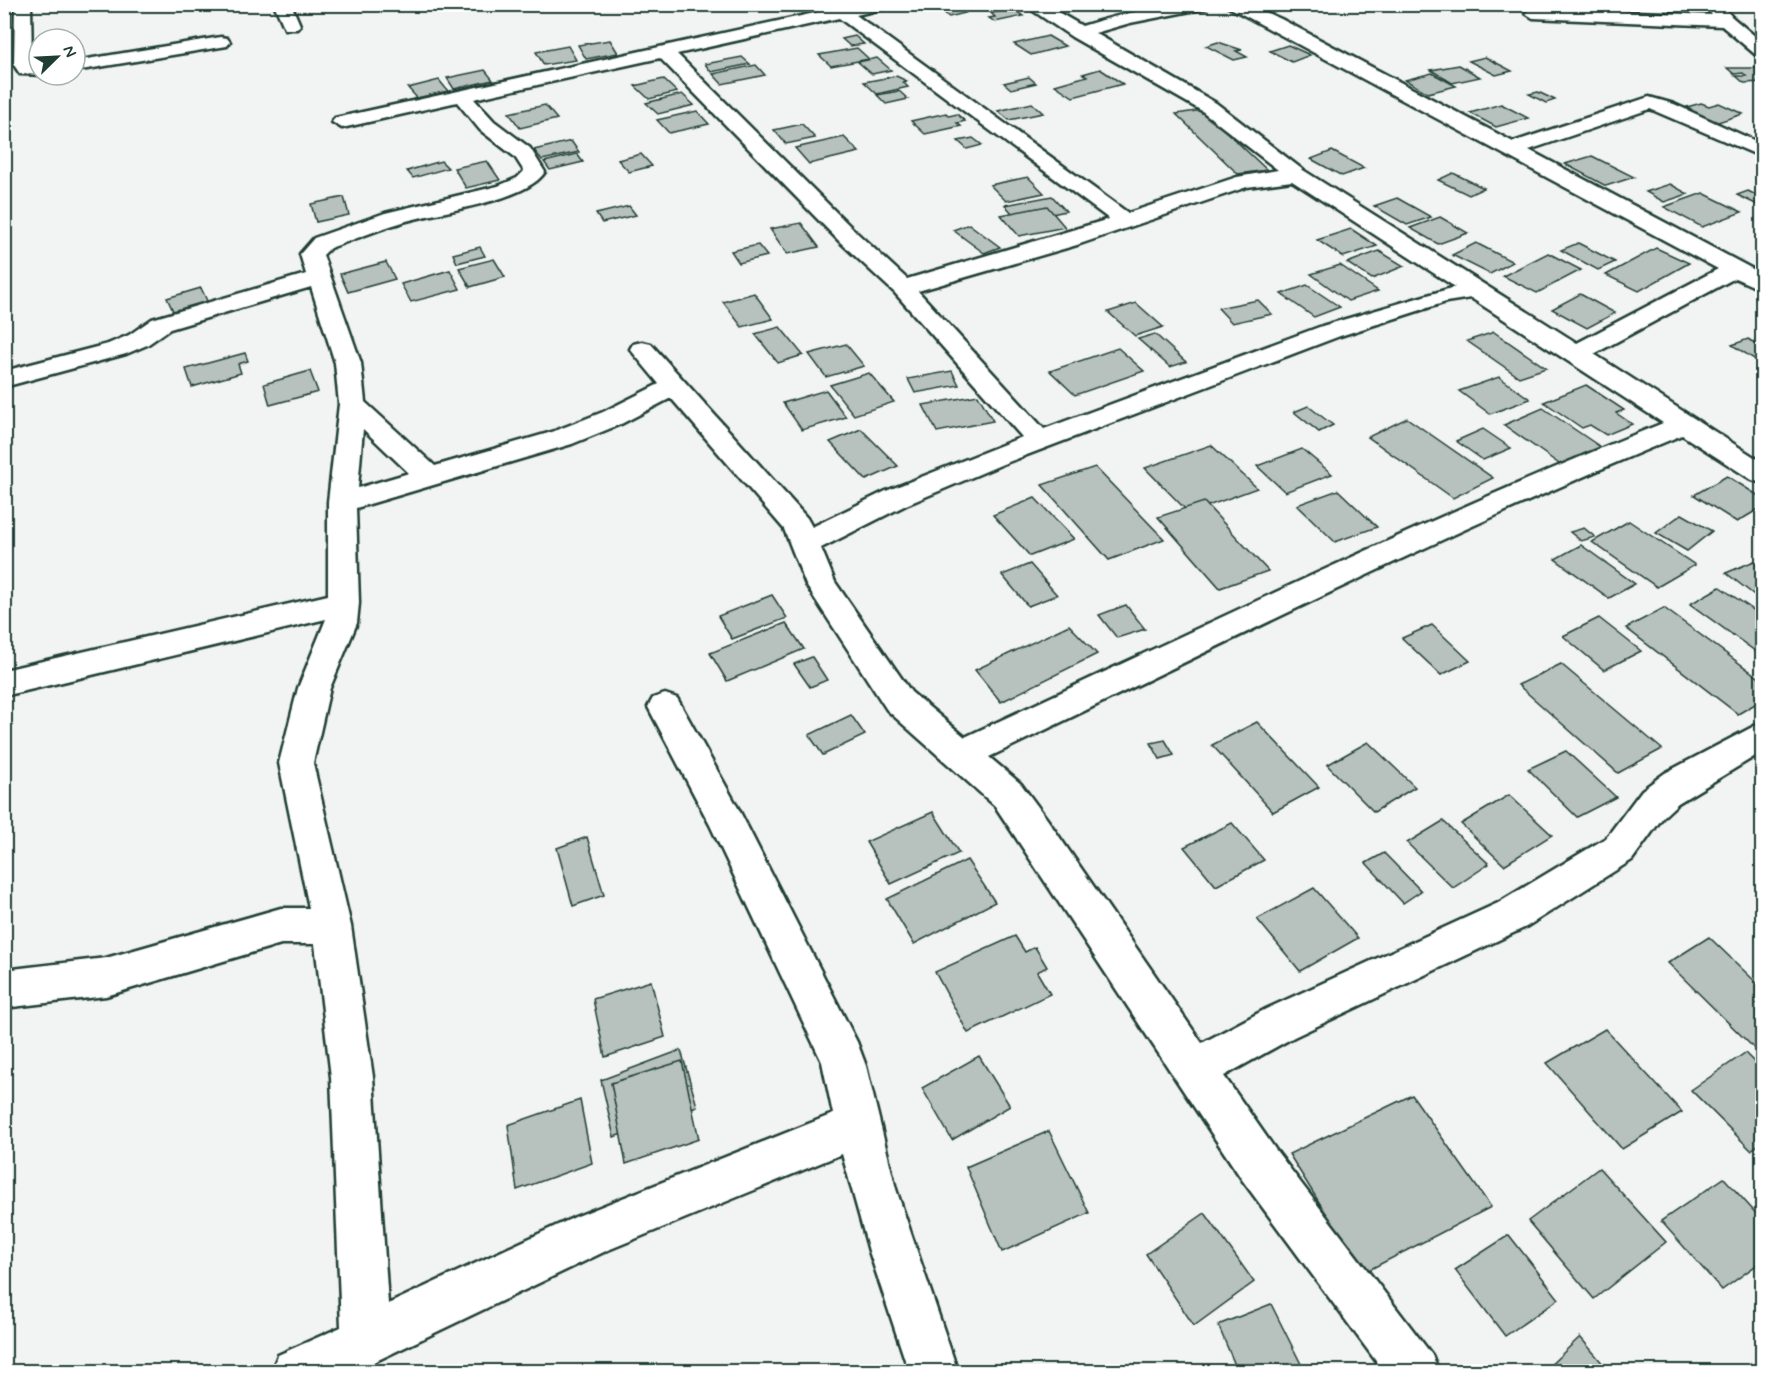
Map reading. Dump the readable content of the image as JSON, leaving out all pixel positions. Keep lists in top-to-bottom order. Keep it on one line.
{"north":"top right"}
